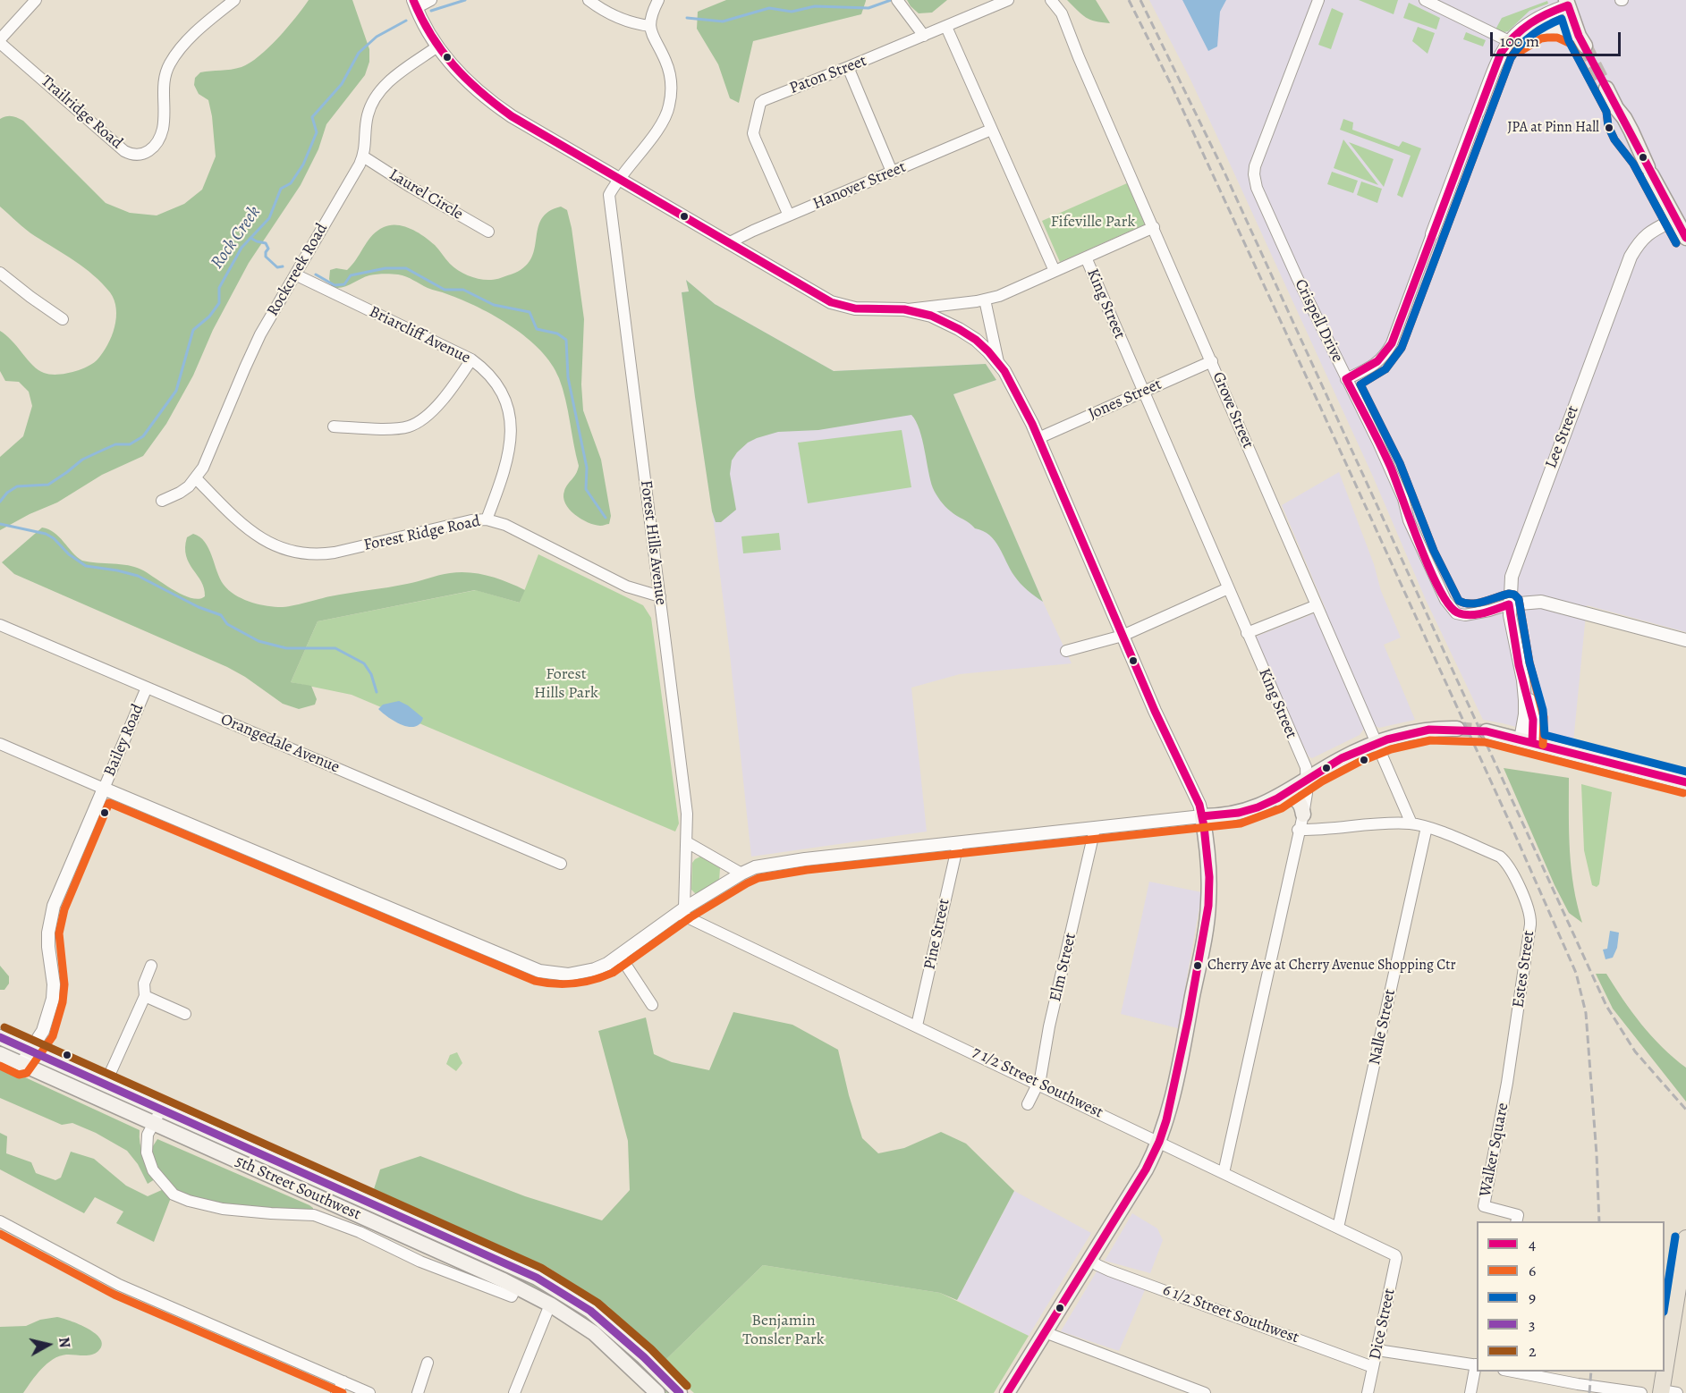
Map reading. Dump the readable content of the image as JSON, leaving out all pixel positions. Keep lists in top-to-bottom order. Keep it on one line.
{"streets":{"main road":["5th Street Southwest"],"street":["Paton Street","Trailridge Road","Hanover Street","Laurel Circle","Rockcreek Road","King Street","Crispell Drive","Briarcliff Avenue","Jones Street","Grove Street","Lee Street","Forest Ridge Road","Forest Hills Avenue","Bailey Road","Orangedale Avenue","Pine Street","Elm Street","Estes Street","Nalle Street","7 1/2 Street Southwest","Walker Square","6 1/2 Street Southwest","Dice Street"]},"crossings":[["Paton Street","Hanover Street"],["Laurel Circle","Rockcreek Road"],["Rockcreek Road","Briarcliff Avenue"],["Rockcreek Road","Forest Ridge Road"],["King Street","Jones Street"],["King Street","7 1/2 Street Southwest"],["Crispell Drive","Lee Street"],["Briarcliff Avenue","Forest Ridge Road"],["Jones Street","Grove Street"],["Forest Ridge Road","Forest Hills Avenue"],["Forest Hills Avenue","7 1/2 Street Southwest"],["Bailey Road","Orangedale Avenue"],["Bailey Road","5th Street Southwest"],["Pine Street","7 1/2 Street Southwest"],["Elm Street","7 1/2 Street Southwest"],["Estes Street","Nalle Street"],["Estes Street","Walker Square"],["Nalle Street","7 1/2 Street Southwest"],["7 1/2 Street Southwest","Dice Street"],["6 1/2 Street Southwest","Dice Street"]],"water":["Rock Creek"],"parks":["Fifeville Park","Forest Hills Park","Benjamin Tonsler Park"],"places":["JPA at Pinn Hall","Cherry Ave at Cherry Avenue Shopping Ctr"],"lines":["transit line 4","transit line 9","transit line 6","transit line 2","transit line 3"],"legend":["4","6","9","3","2"],"scale_bar":"100 m","north":"right"}
